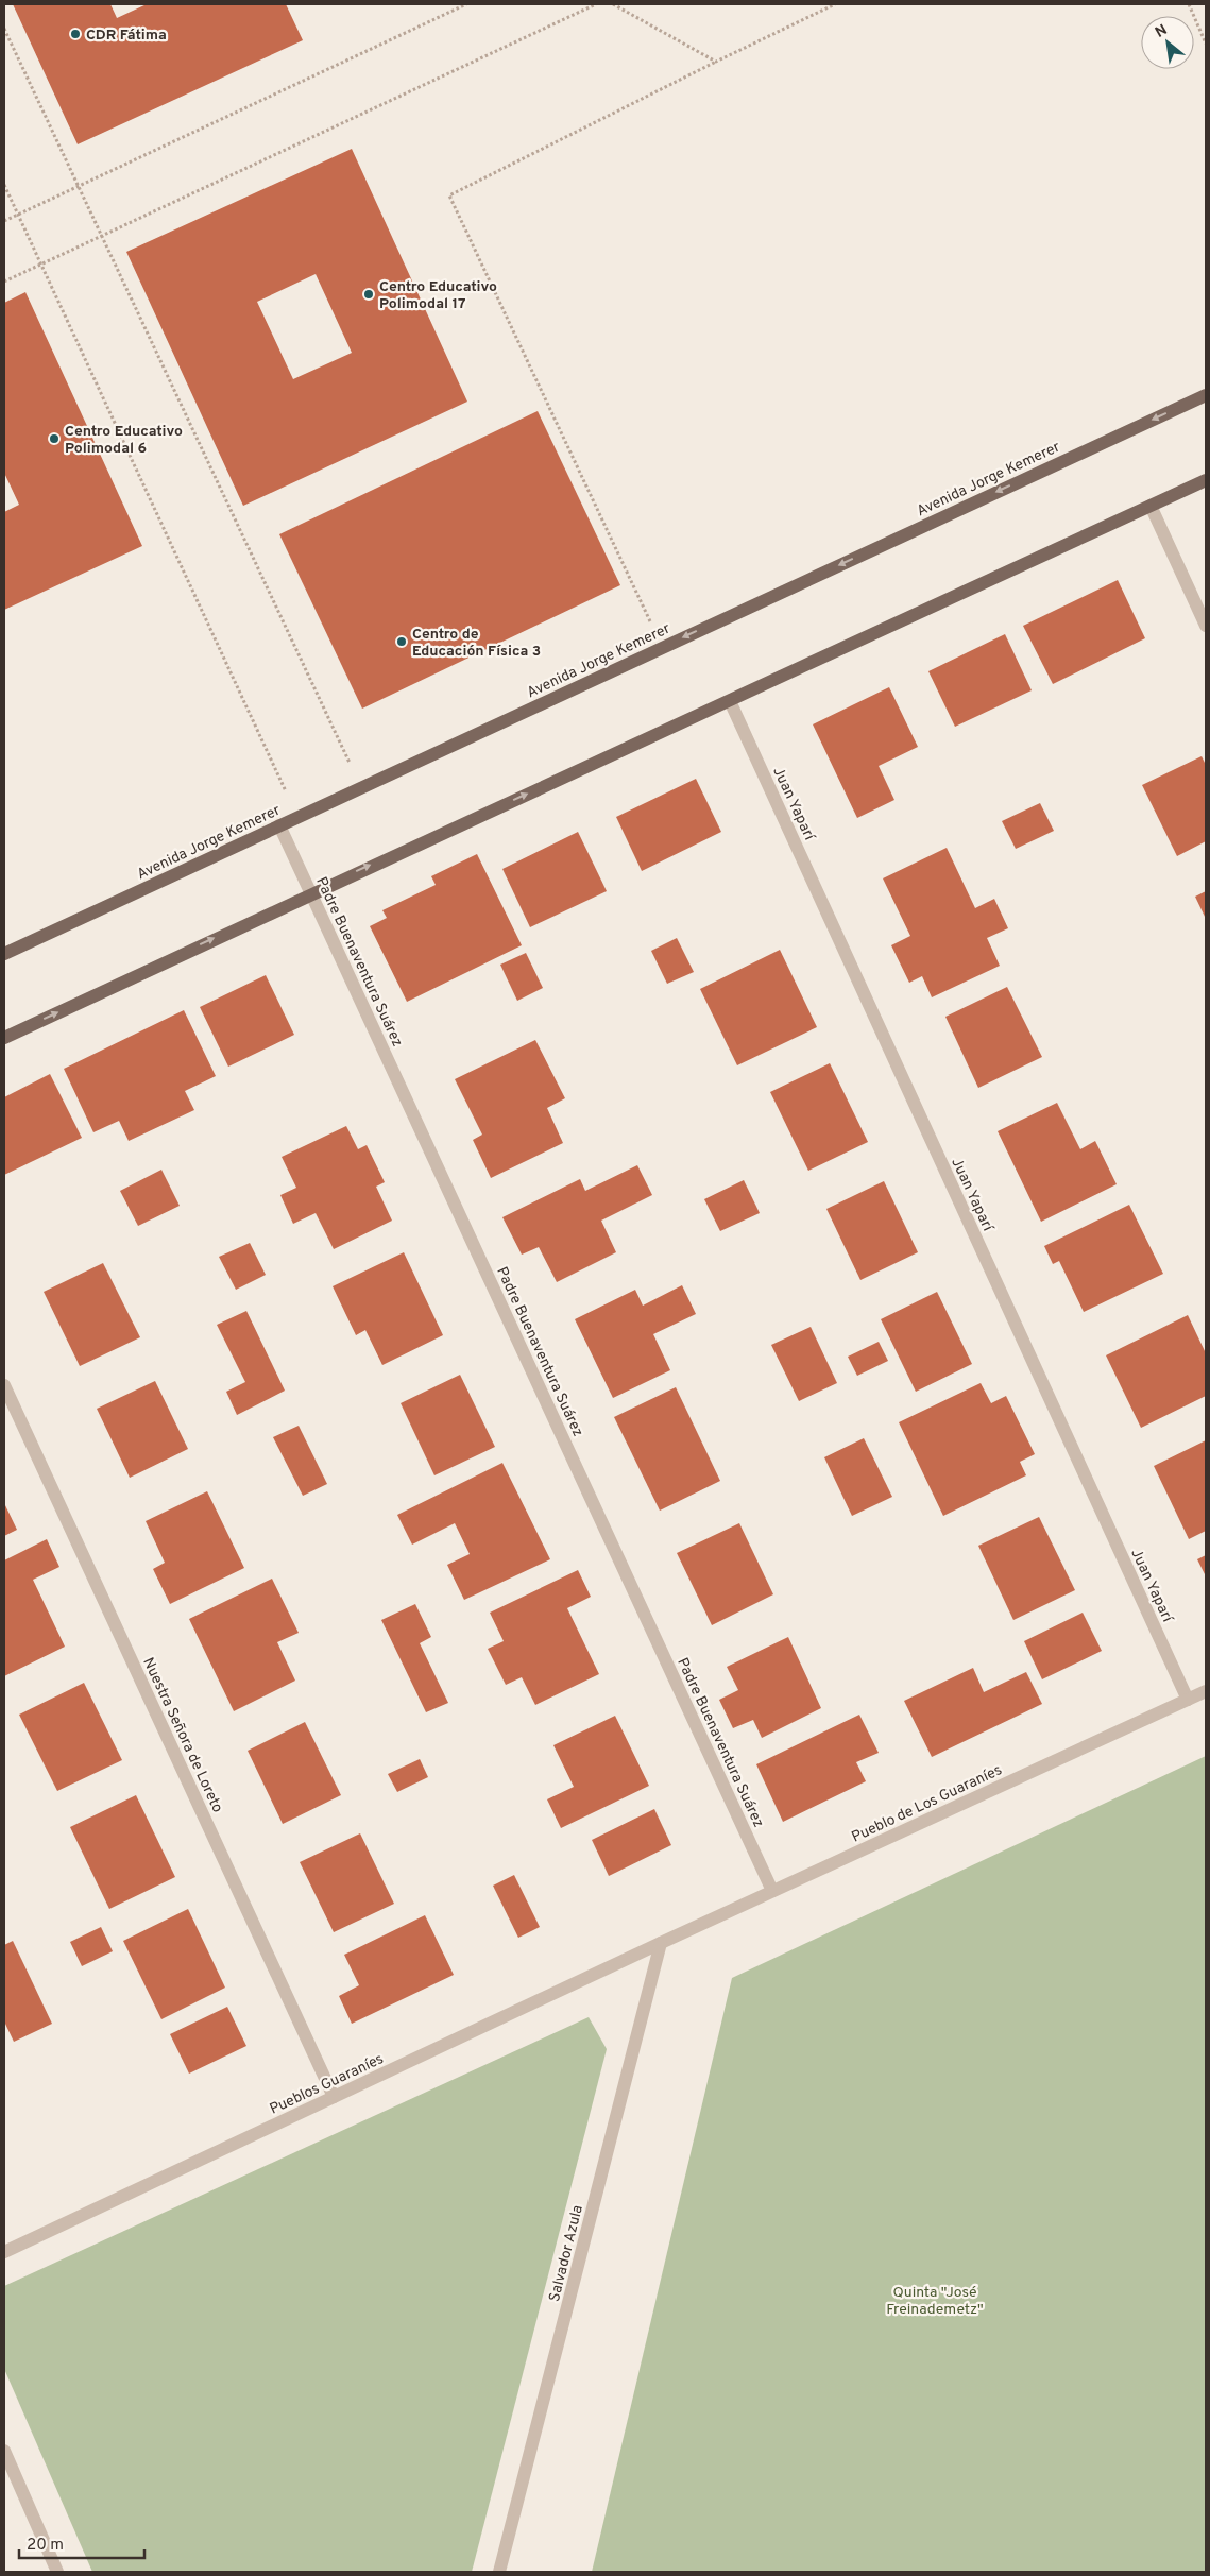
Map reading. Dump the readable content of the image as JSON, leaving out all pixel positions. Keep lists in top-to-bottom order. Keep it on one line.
{"streets":{"main road":["Avenida Jorge Kemerer"],"street":["Juan Yaparí","Padre Buenaventura Suárez","Nuestra Señora de Loreto","Pueblo de Los Guaraníes","Pueblos Guaraníes","Salvador Azula"]},"crossings":[["Avenida Jorge Kemerer","Padre Buenaventura Suárez"],["Juan Yaparí","Pueblo de Los Guaraníes"],["Padre Buenaventura Suárez","Pueblo de Los Guaraníes"],["Nuestra Señora de Loreto","Pueblos Guaraníes"],["Pueblo de Los Guaraníes","Pueblos Guaraníes"],["Pueblo de Los Guaraníes","Salvador Azula"],["Pueblos Guaraníes","Salvador Azula"]],"parks":["Quinta \"José Freinademetz\""],"places":["CDR Fátima","Centro Educativo Polimodal 17","Centro Educativo Polimodal 6","Centro de Educación Física 3"],"scale_bar":"20 m","north":"top left"}
